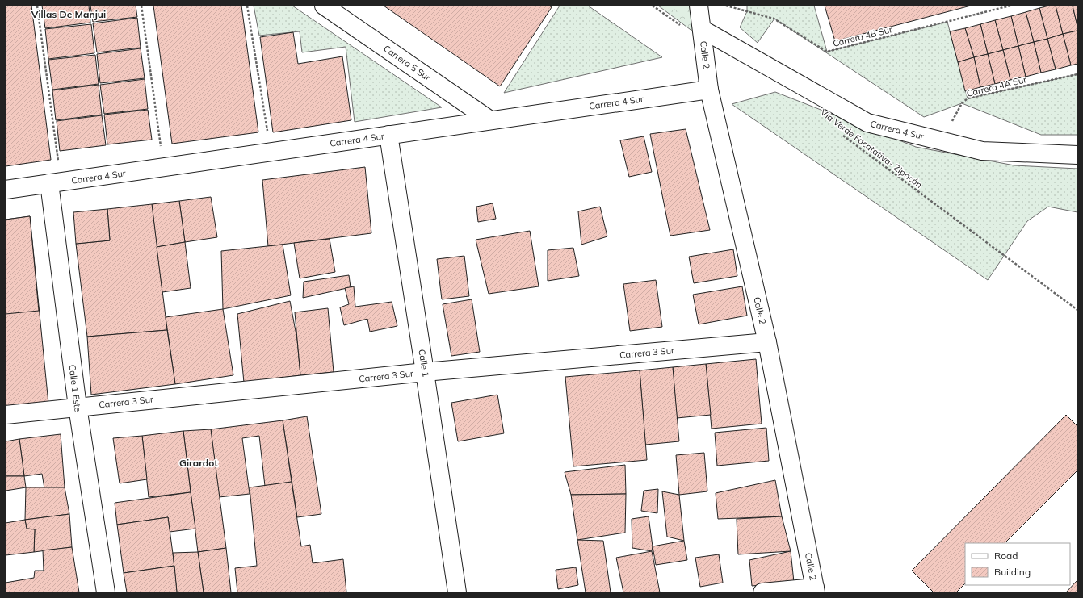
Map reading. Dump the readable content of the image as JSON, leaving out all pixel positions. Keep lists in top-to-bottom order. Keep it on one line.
{"streets":{"street":["Calle 2","Carrera 5 Sur","Carrera 4 Sur","Carrera 3 Sur","Calle 1","Calle 1 Este"],"path":["Carrera 4B Sur","Carrera 4A Sur","Via Verde Facatativa- Zipacón"]},"crossings":[["Calle 2","Carrera 4 Sur"],["Calle 2","Carrera 3 Sur"],["Carrera 5 Sur","Carrera 4 Sur"],["Carrera 4A Sur","Carrera 4 Sur"],["Carrera 4 Sur","Calle 1"],["Carrera 4 Sur","Calle 1 Este"],["Carrera 3 Sur","Calle 1"],["Carrera 3 Sur","Calle 1 Este"]],"districts":["Villas De Manjui","Girardot"],"legend":["Road","Building"]}
